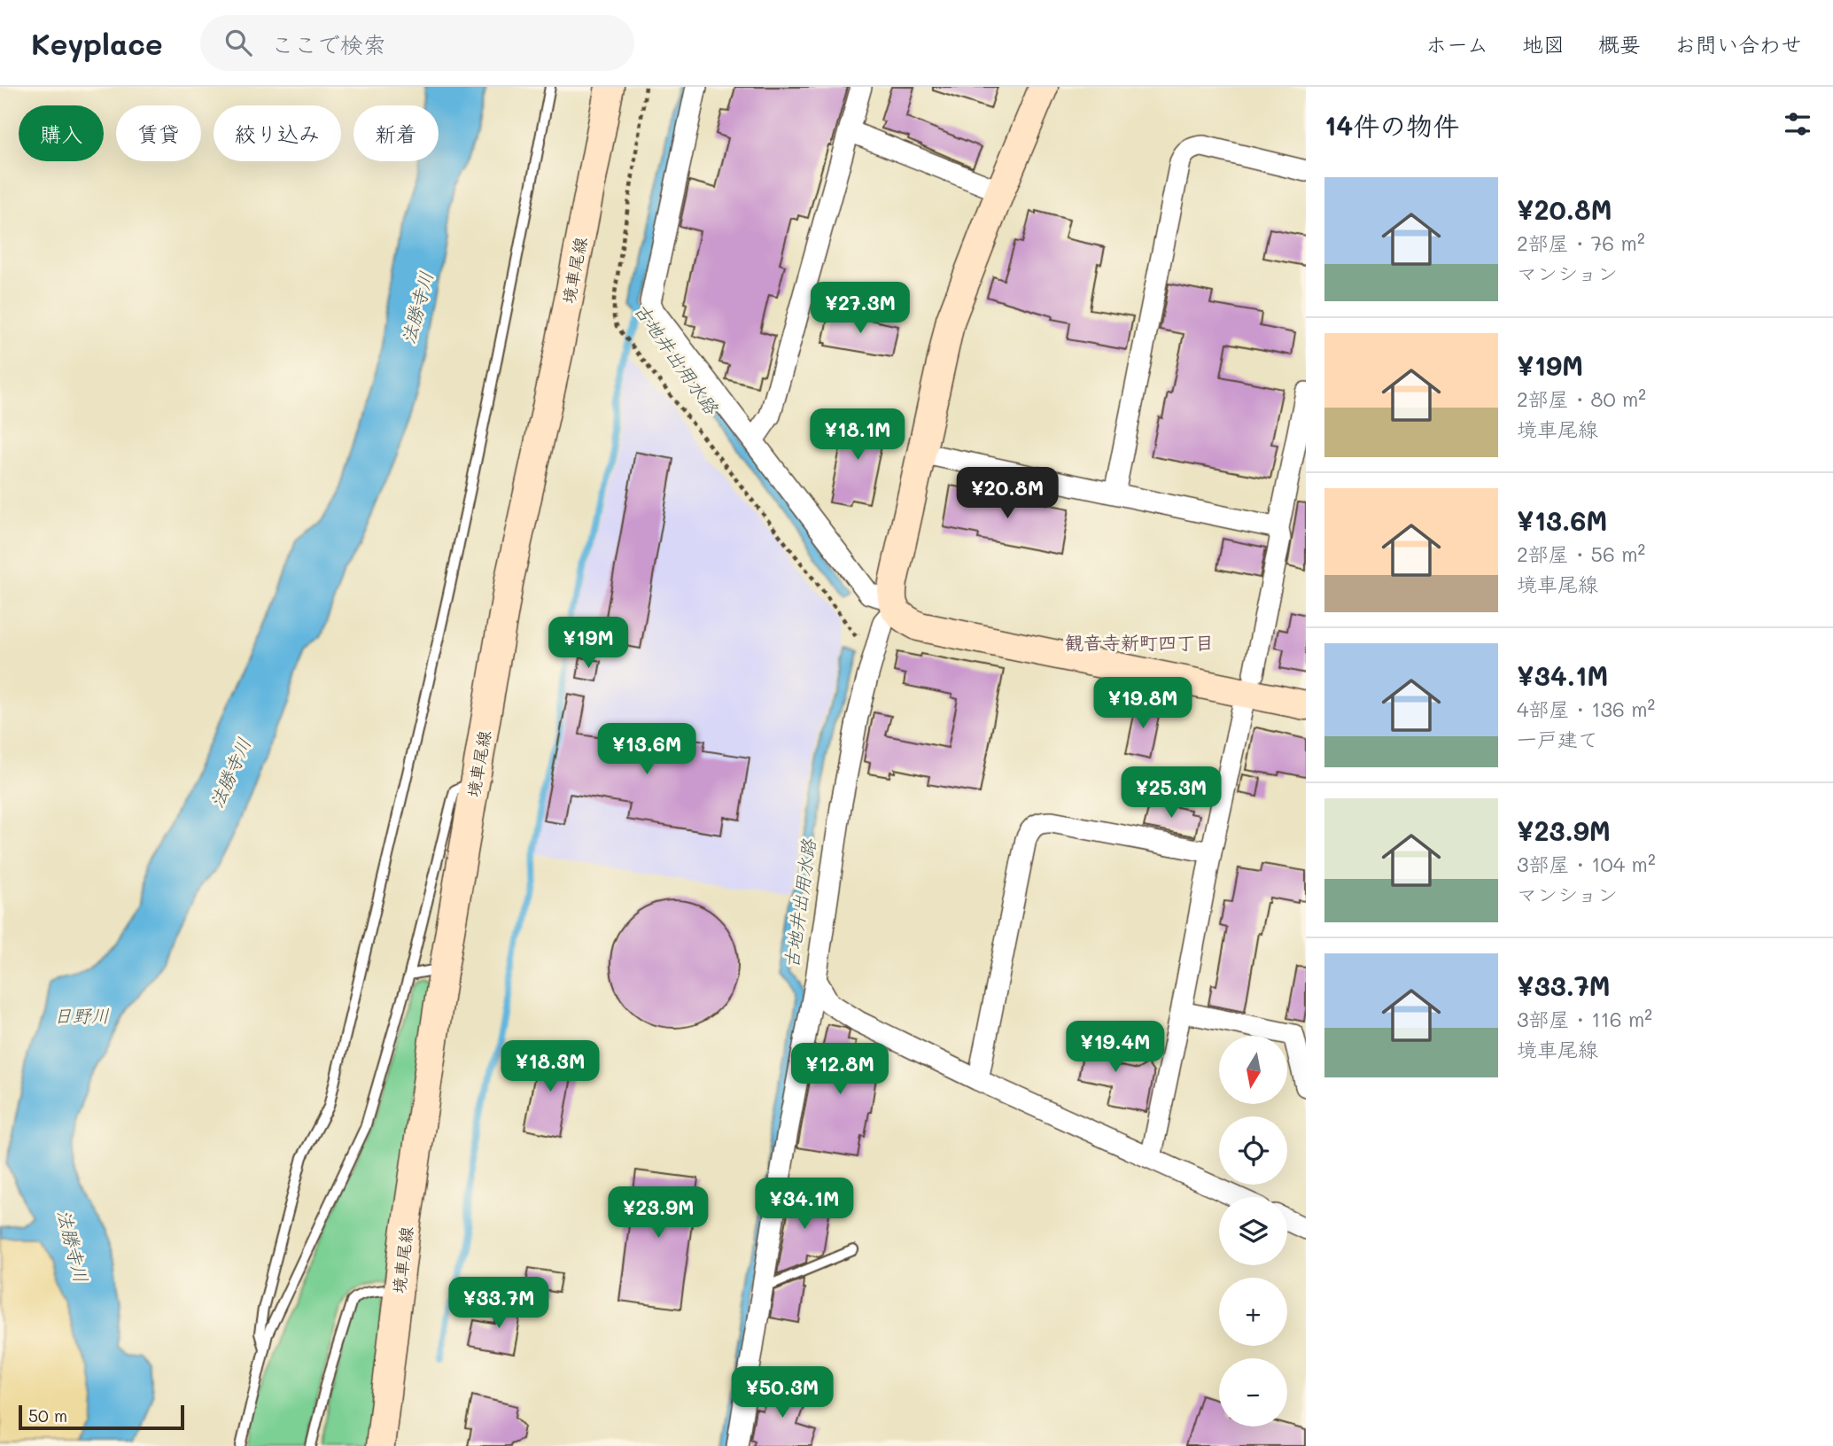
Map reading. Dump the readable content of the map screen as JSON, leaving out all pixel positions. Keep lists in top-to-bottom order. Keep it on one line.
{"streets":{"main road":["境車尾線"]},"districts":["観音寺新町四丁目"],"water":["法勝寺川","古地井出用水路","日野川"],"scale_bar":"50 m","north":"bottom","page":{"header":"Keyplace","search":"ここで検索","nav":["ホーム","地図","概要","お問い合わせ"],"heading":"14件の物件","chip":["購入","賃貸","絞り込み","新着"],"list":[{"name":"¥20.8M","note":"2部屋 · 76 m² · マンション"},{"name":"¥19M","note":"2部屋 · 80 m² · 境車尾線"},{"name":"¥13.6M","note":"2部屋 · 56 m² · 境車尾線"},{"name":"¥34.1M","note":"4部屋 · 136 m² · 一戸建て"},{"name":"¥23.9M","note":"3部屋 · 104 m² · マンション"},{"name":"¥33.7M","note":"3部屋 · 116 m² · 境車尾線"}],"price":["¥27.3M","¥18.1M","¥20.8M","¥19M","¥19.8M","¥13.6M","¥25.3M","¥19.4M","¥18.3M","¥12.8M","¥34.1M","¥23.9M","¥33.7M","¥50.3M"],"map_buttons":["+","−"],"scale":"50 m"}}
